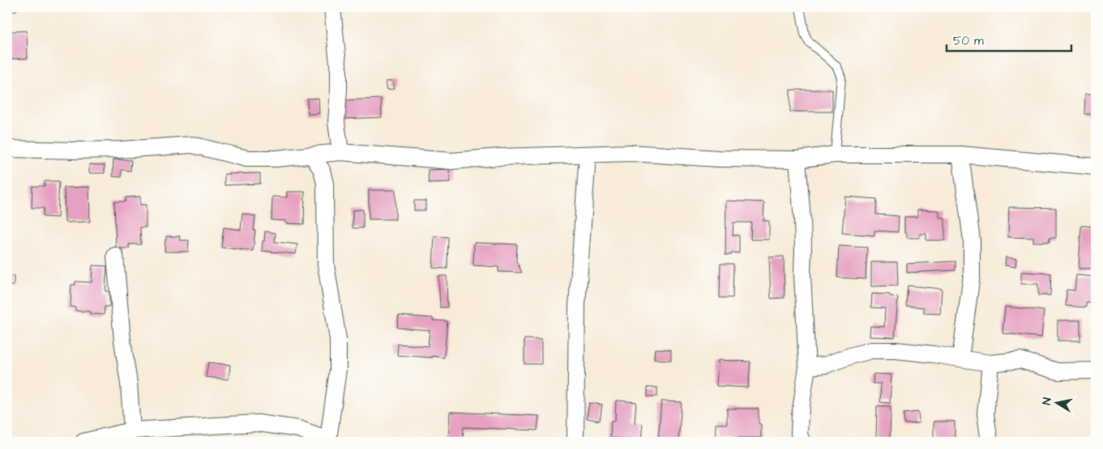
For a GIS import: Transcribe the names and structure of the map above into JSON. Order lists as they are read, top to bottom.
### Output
{
  "scale_bar": "50 m",
  "north": "left"
}
